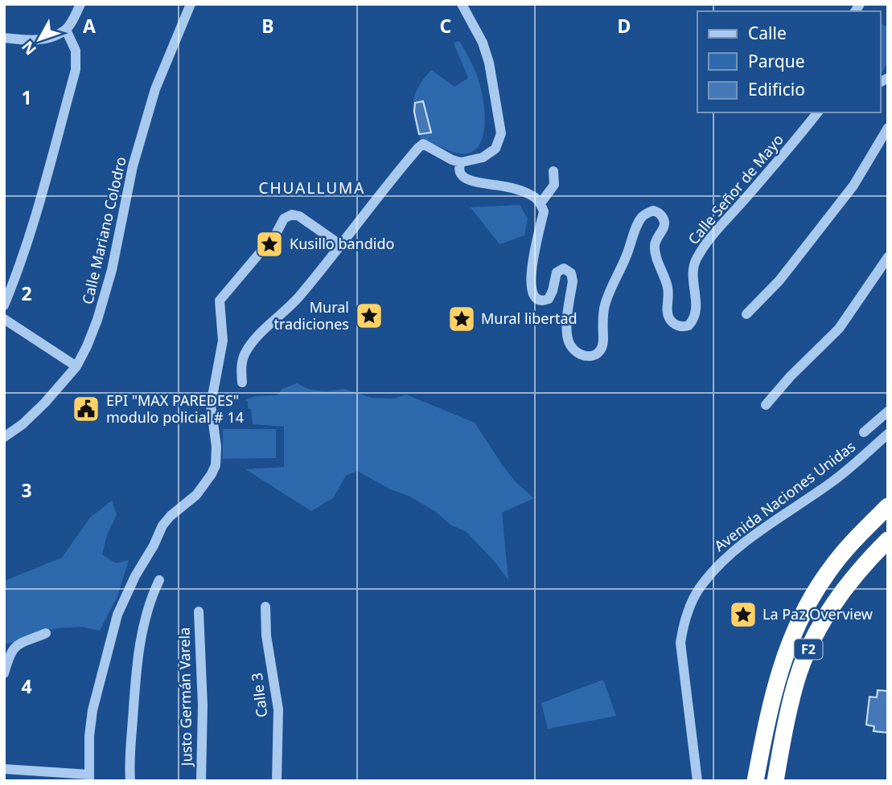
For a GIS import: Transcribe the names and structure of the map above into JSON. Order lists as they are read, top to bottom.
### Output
{
  "streets": {
    "highway": ["F2"],
    "street": [
      "Calle Señor de Mayo",
      "Calle Mariano Colodro",
      "Avenida Naciones Unidas",
      "Calle 3",
      "Justo Germán Varela"
    ]
  },
  "districts": ["CHUALLUMA"],
  "places": {
    "place": [
      "Kusillo bandido",
      "Mural tradiciones",
      "Mural libertad",
      "La Paz Overview"
    ],
    "public building": ["EPI \"MAX PAREDES\" modulo policial # 14"]
  },
  "legend": ["Calle", "Parque", "Edificio"],
  "north": "bottom left",
  "grid": {
    "columns": [
      "A",
      "B",
      "C",
      "D"
    ],
    "rows": [
      "1",
      "2",
      "3",
      "4"
    ]
  }
}
